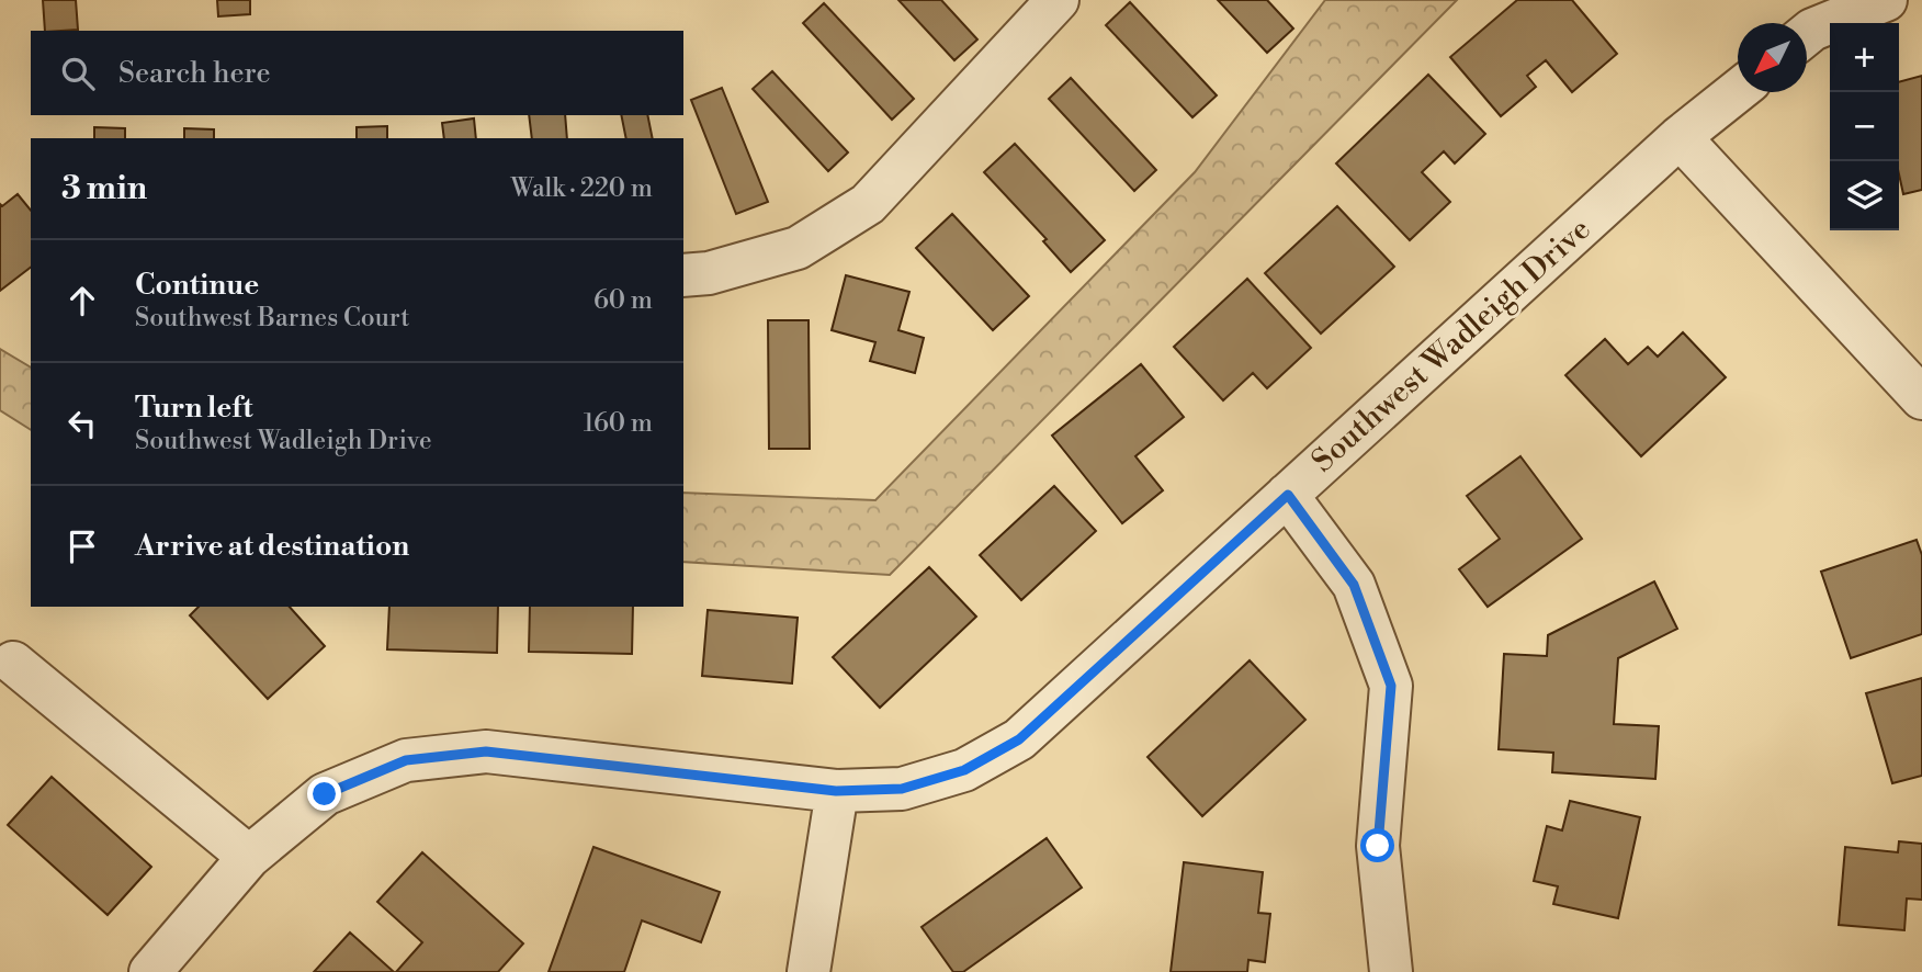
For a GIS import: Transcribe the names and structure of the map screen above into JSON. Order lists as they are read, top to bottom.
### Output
{
  "streets": {
    "street": ["Southwest Wadleigh Drive"]
  },
  "north": "bottom left",
  "page": {
    "map_buttons": ["+", "−"],
    "search": "Search here",
    "heading": ["3 min", "Walk · 220 m"],
    "list": [
      ["Continue", "Southwest Barnes Court", "60 m"],
      ["Turn left", "Southwest Wadleigh Drive", "160 m"],
      "Arrive at destination"
    ]
  }
}
